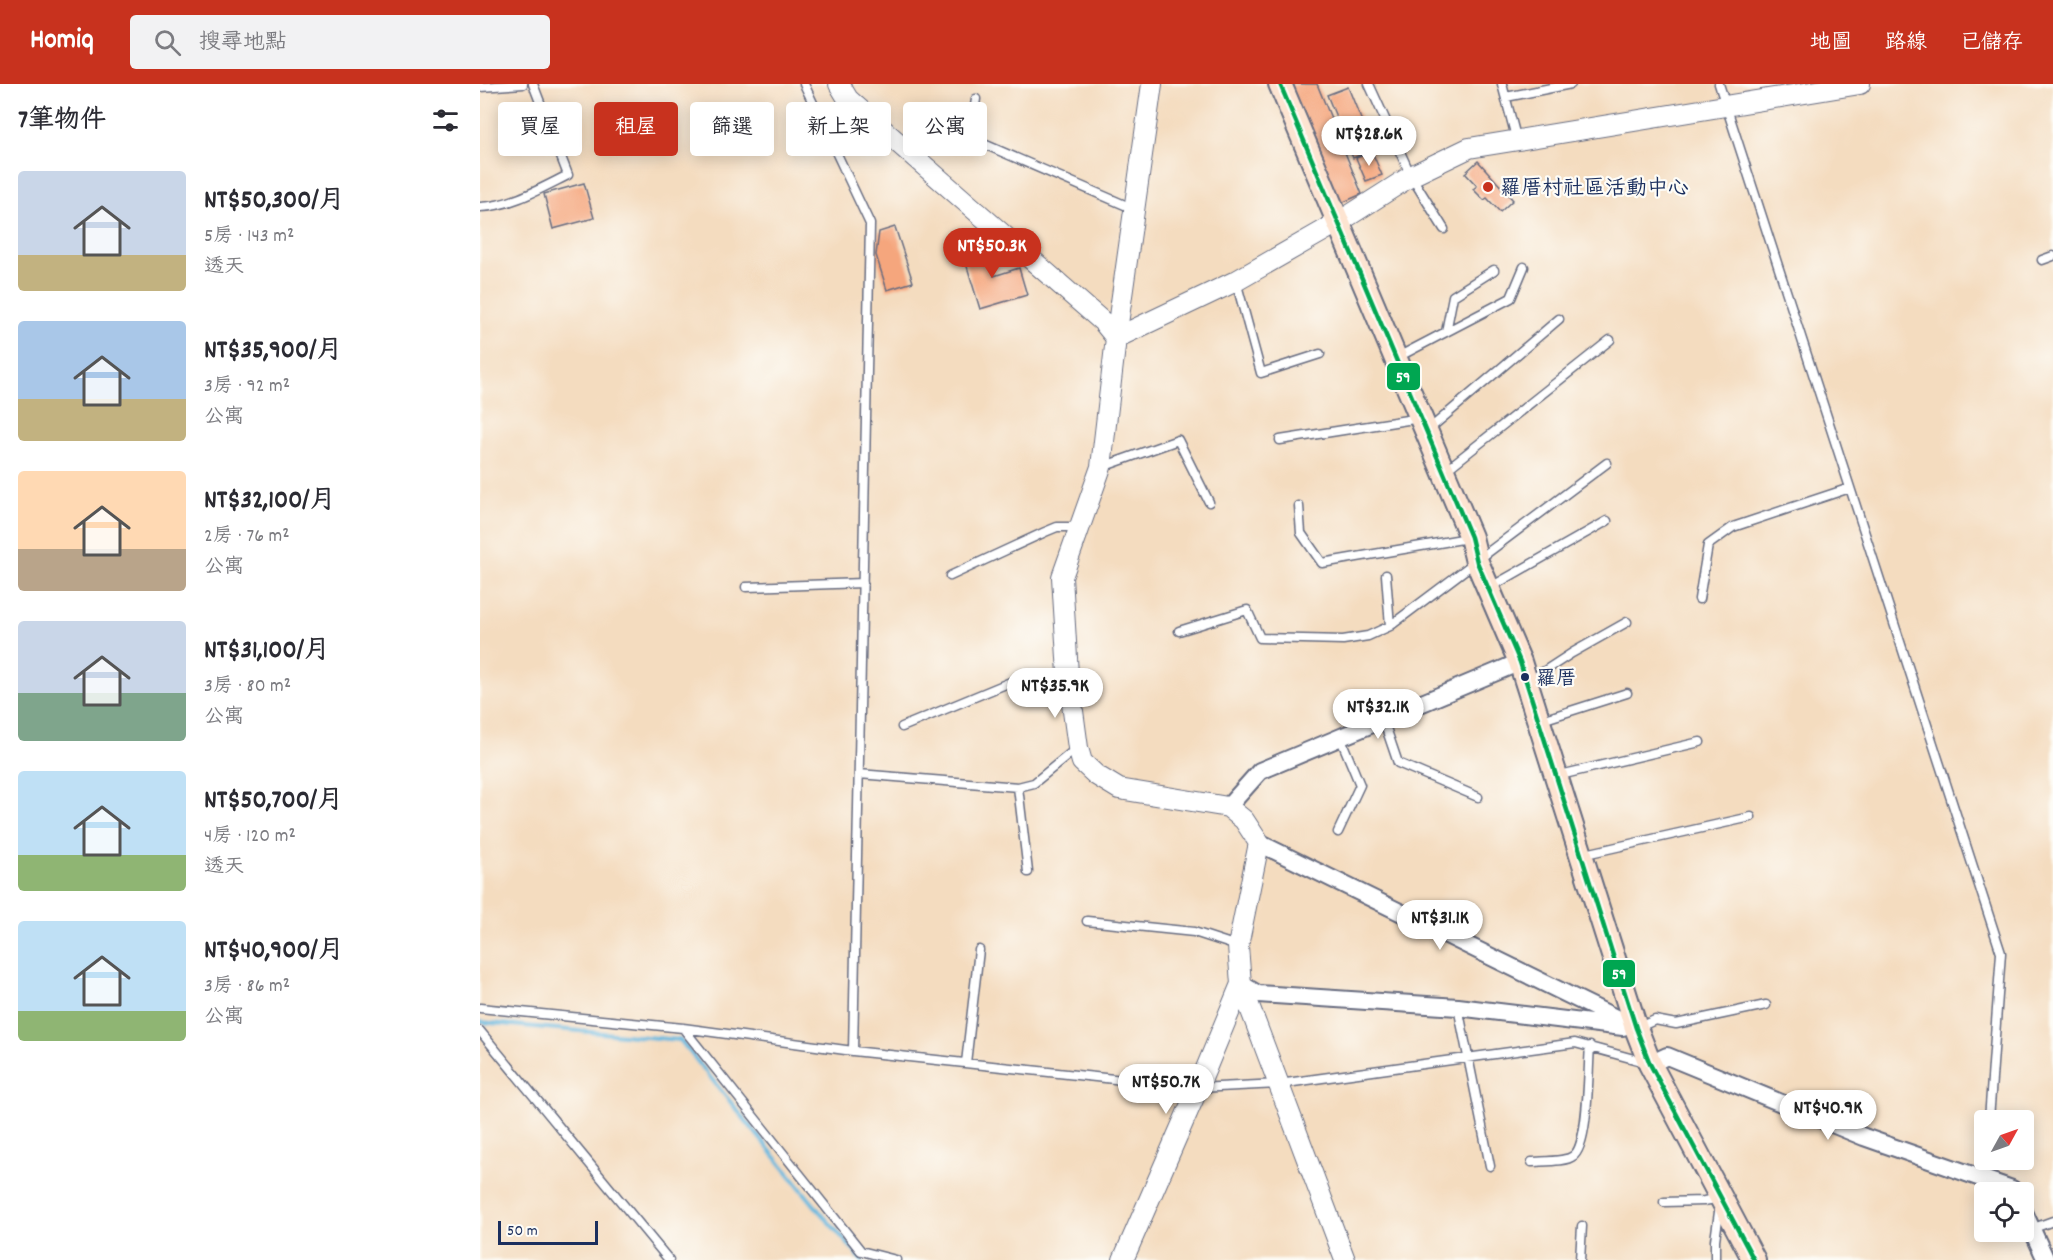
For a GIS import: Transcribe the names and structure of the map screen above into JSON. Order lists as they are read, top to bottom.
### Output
{
  "places": ["羅厝村社區活動中心", "羅厝"],
  "lines": ["transit line 59"],
  "scale_bar": "50 m",
  "north": "top right",
  "page": {
    "header": "Homiq",
    "search": "搜尋地點",
    "nav": ["地圖", "路線", "已儲存"],
    "heading": "7筆物件",
    "chip": [
      "買屋",
      "租屋",
      "篩選",
      "新上架",
      "公寓"
    ],
    "price": [
      "NT$28.6K",
      "NT$50.3K",
      "NT$35.9K",
      "NT$32.1K",
      "NT$31.1K",
      "NT$50.7K",
      "NT$40.9K"
    ],
    "list": [
      {
        "name": "NT$50,300/月",
        "note": "5房 · 143 m² · 透天"
      },
      {
        "name": "NT$35,900/月",
        "note": "3房 · 92 m² · 公寓"
      },
      {
        "name": "NT$32,100/月",
        "note": "2房 · 76 m² · 公寓"
      },
      {
        "name": "NT$31,100/月",
        "note": "3房 · 80 m² · 公寓"
      },
      {
        "name": "NT$50,700/月",
        "note": "4房 · 120 m² · 透天"
      },
      {
        "name": "NT$40,900/月",
        "note": "3房 · 86 m² · 公寓"
      }
    ],
    "scale": "50 m"
  }
}
